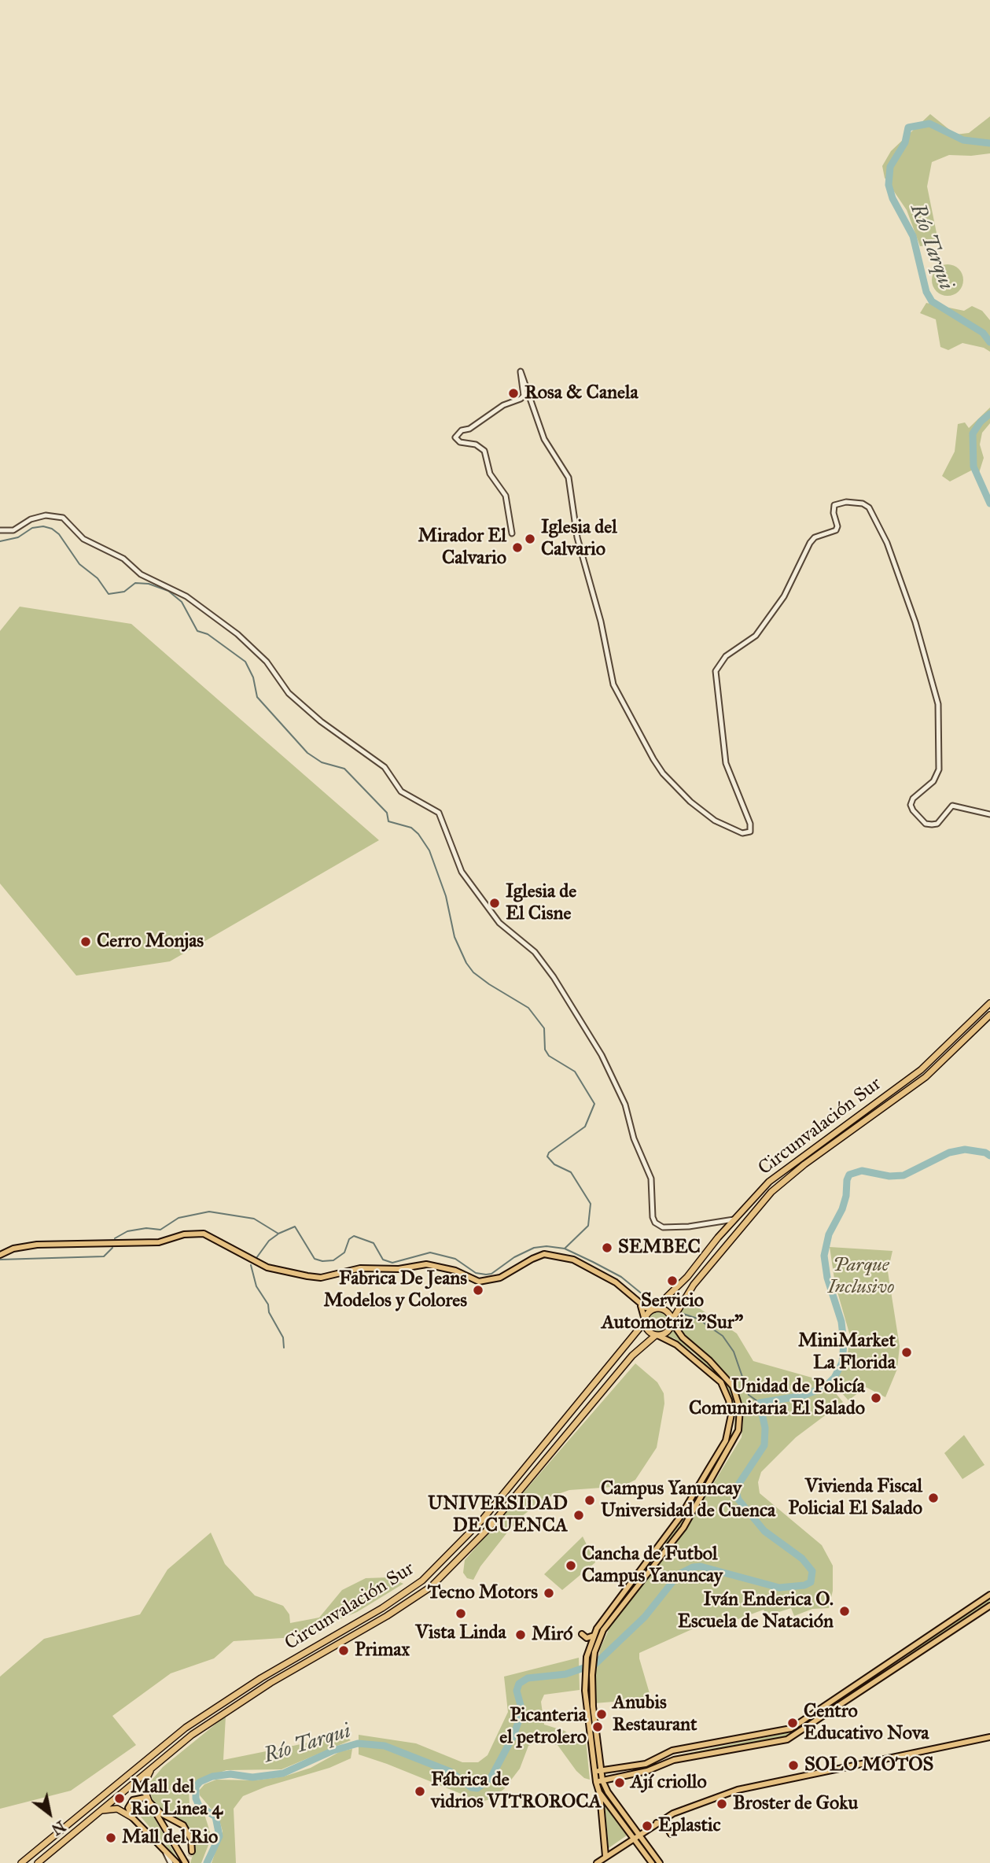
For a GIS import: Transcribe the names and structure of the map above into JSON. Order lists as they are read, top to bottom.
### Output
{
  "streets": {
    "highway": ["Circunvalación Sur"]
  },
  "water": ["Río Tarqui"],
  "parks": ["Parque Inclusivo"],
  "places": [
    "Rosa & Canela",
    "Iglesia del Calvario",
    "Mirador El Calvario",
    "Iglesia de El Cisne",
    "Cerro Monjas",
    "SEMBEC",
    "Servicio Automotriz \"Sur\"",
    "Fabrica De Jeans Modelos y Colores",
    "MiniMarket La Florida",
    "Unidad de Policía Comunitaria El Salado",
    "Vivienda Fiscal Policial El Salado",
    "Campus Yanuncay Universidad de Cuenca",
    "UNIVERSIDAD DE CUENCA",
    "Cancha de Futbol Campus Yanuncay",
    "Tecno Motors",
    "Iván Enderica O. Escuela de Natación",
    "Vista Linda",
    "Miró",
    "Primax",
    "Anubis Restaurant",
    "Centro Educativo Nova",
    "Picanteria el petrolero",
    "SOLO MOTOS",
    "Ají criollo",
    "Fábrica de vidrios VITROROCA",
    "Mall del Rio Linea 4",
    "Broster de Goku",
    "Eplastic",
    "Mall del Rio"
  ],
  "north": "bottom right"
}
